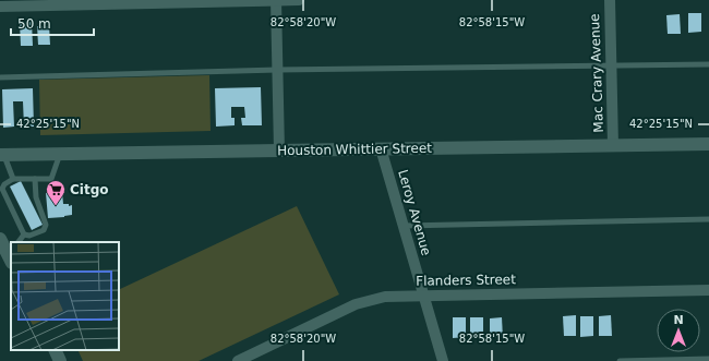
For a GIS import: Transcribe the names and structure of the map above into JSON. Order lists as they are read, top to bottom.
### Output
{
  "streets": {
    "street": [
      "Mac Crary Avenue",
      "Houston Whittier Street",
      "Leroy Avenue",
      "Flanders Street"
    ]
  },
  "crossings": [
    ["Mac Crary Avenue", "Houston Whittier Street"],
    ["Houston Whittier Street", "Leroy Avenue"],
    ["Leroy Avenue", "Flanders Street"]
  ],
  "places": {
    "supermarket": ["Citgo"]
  },
  "scale_bar": "50 m",
  "north": "top",
  "coordinates": ["82°58'20\"W", "82°58'15\"W", "42°25'15\"N"]
}
